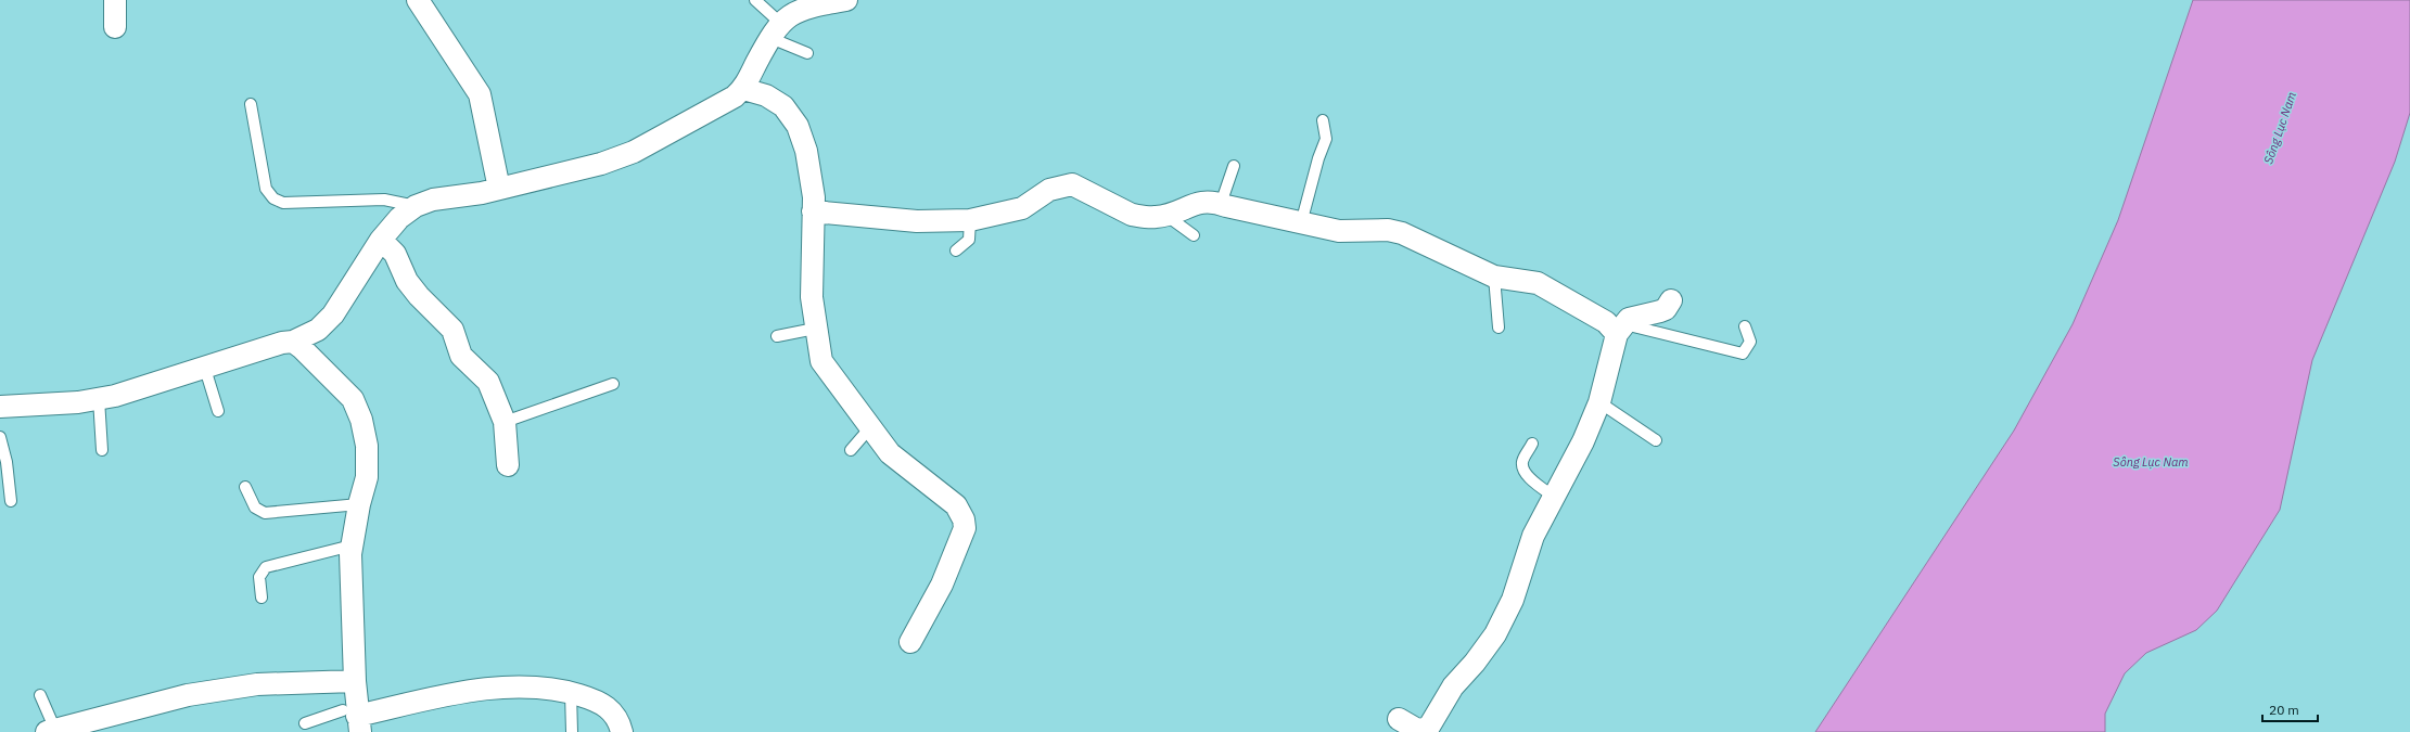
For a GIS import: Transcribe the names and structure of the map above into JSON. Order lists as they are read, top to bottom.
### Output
{
  "water": ["Sông Lục Nam"],
  "scale_bar": "20 m"
}
